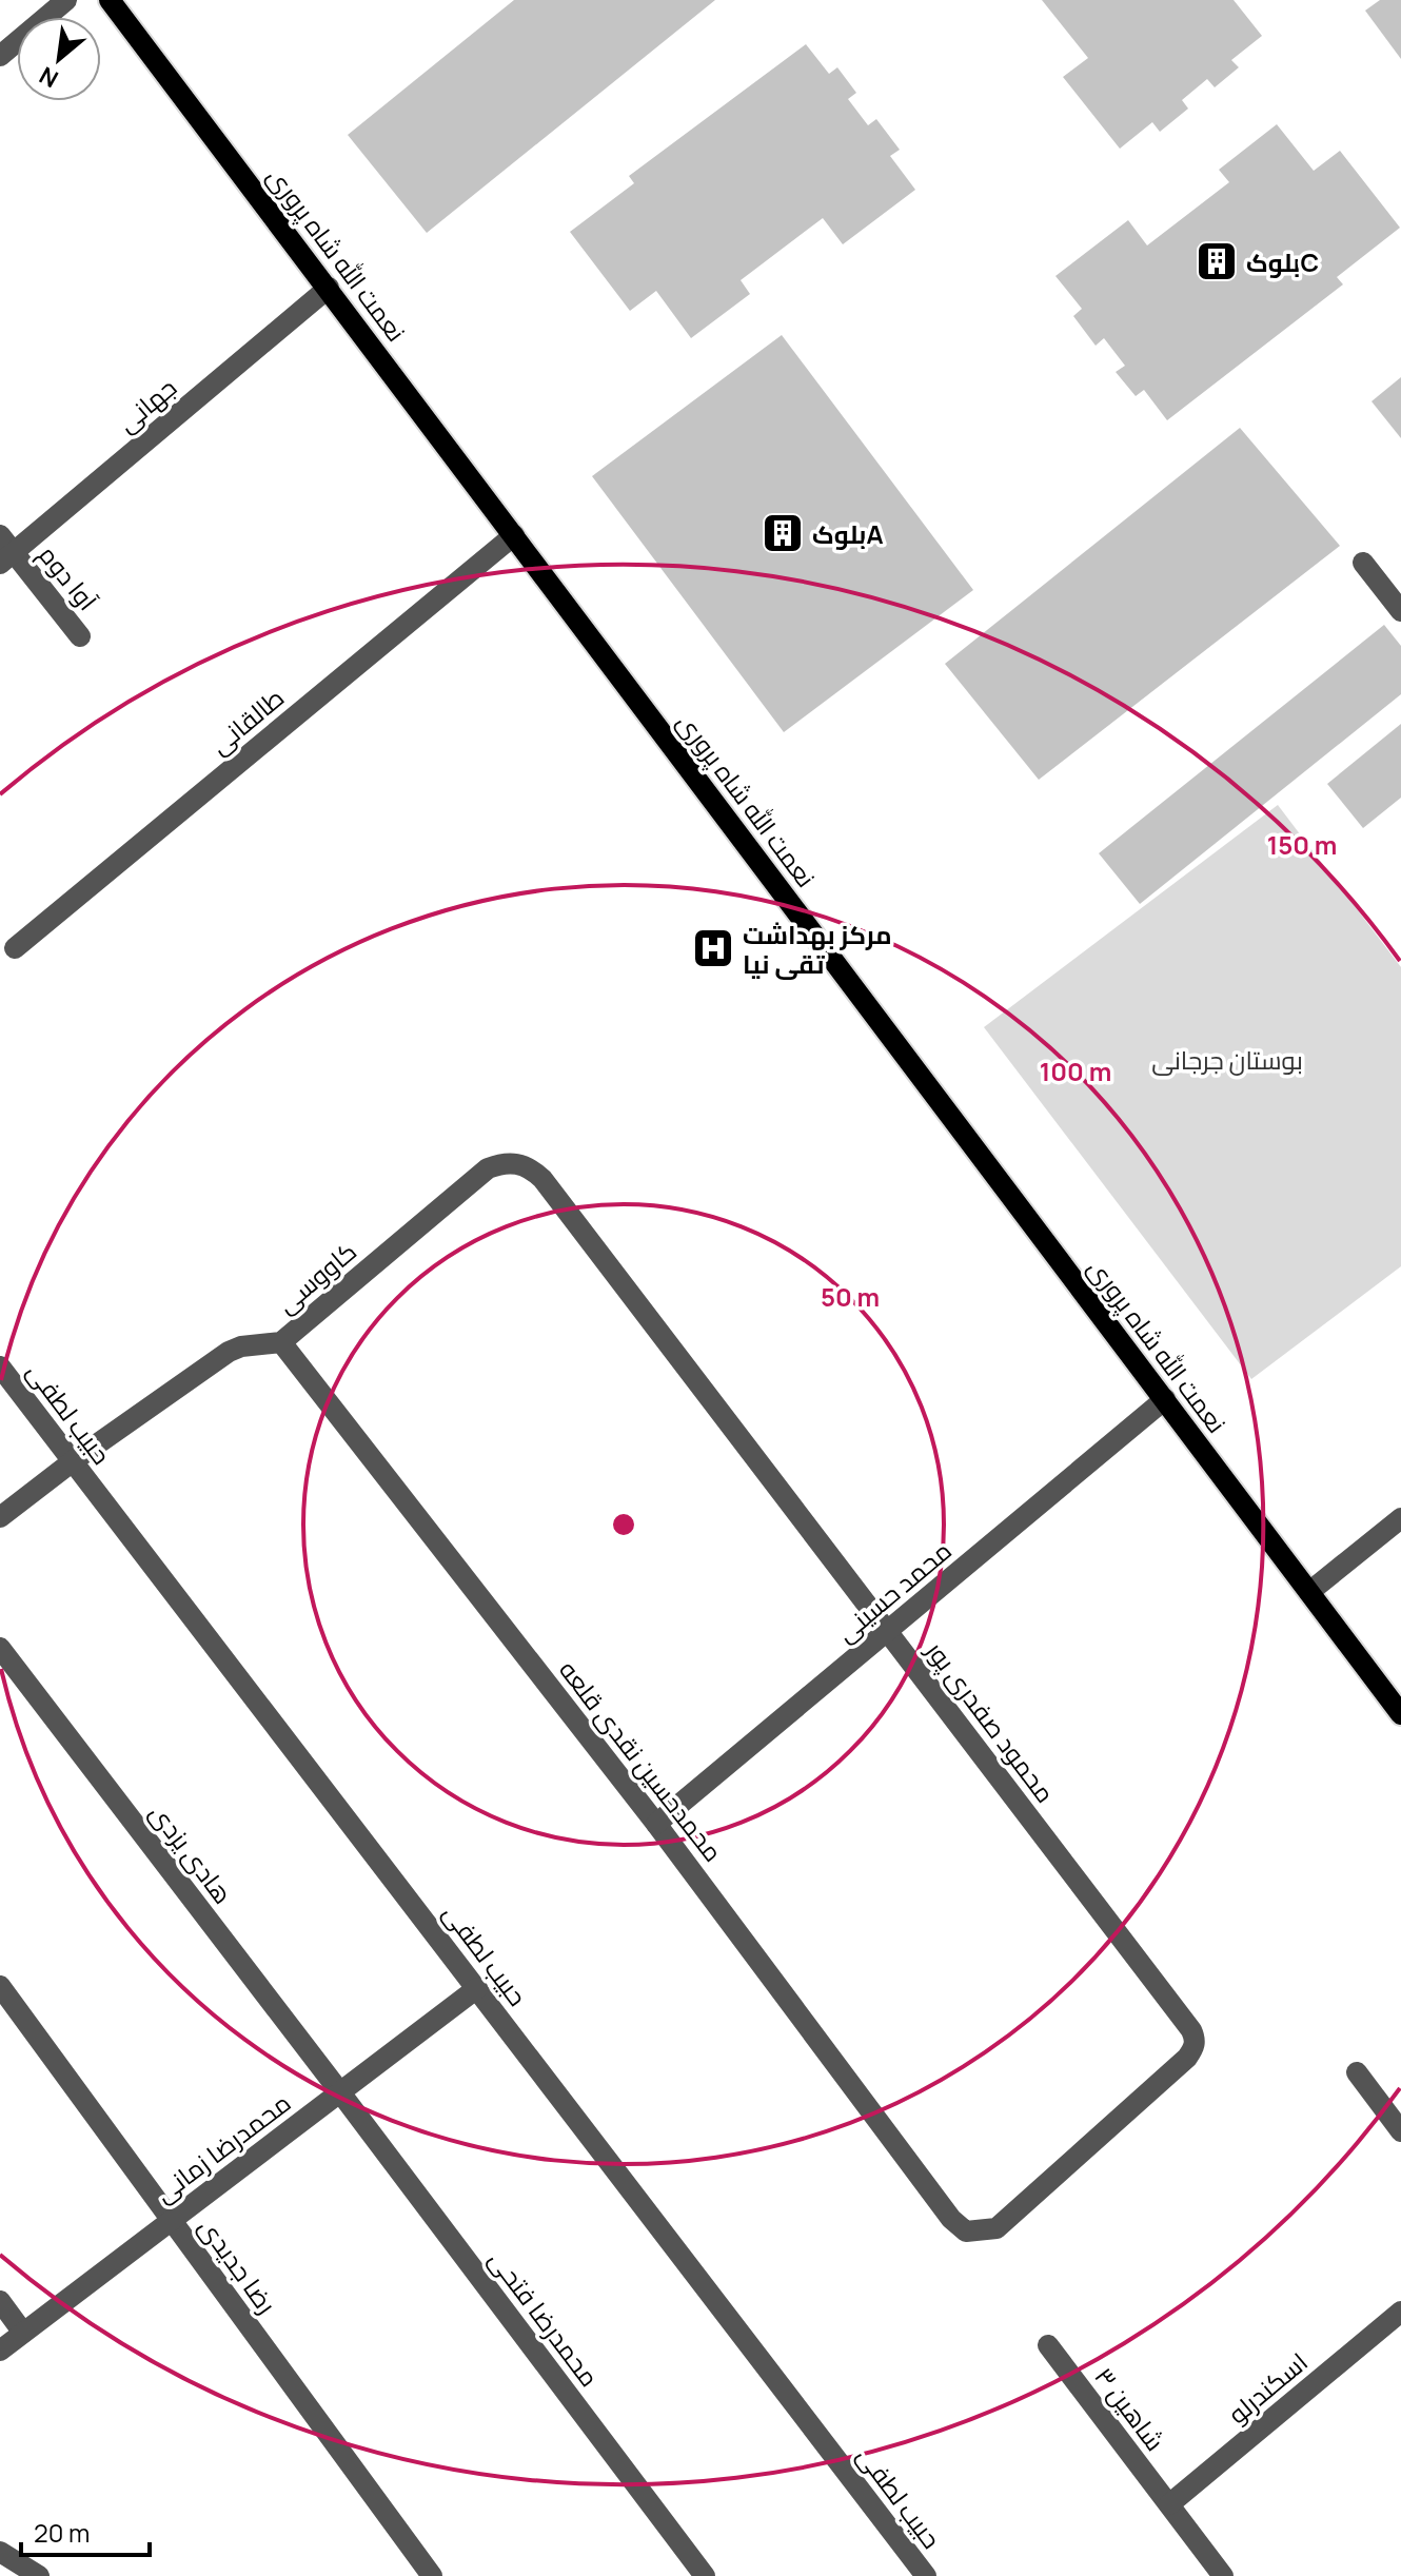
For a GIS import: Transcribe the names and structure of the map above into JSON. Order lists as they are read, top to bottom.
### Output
{
  "streets": {
    "main road": ["نعمت الله شاه پروری"],
    "street": [
      "جهانی",
      "آوا دوم",
      "طالقانی",
      "کاووسی",
      "حبیب لطفی",
      "محمد حسینی",
      "محمود صفدری پور",
      "محمدحسین نقدی قلعه",
      "هادی یزدی",
      "محمدرضا زمانی",
      "رضا جدیدی",
      "محمدرضا فتحی",
      "اسکندرلو",
      "شاهین ۳"
    ]
  },
  "crossings": [
    ["نعمت الله شاه پروری", "جهانی"],
    ["نعمت الله شاه پروری", "طالقانی"],
    ["نعمت الله شاه پروری", "محمد حسینی"],
    ["جهانی", "آوا دوم"],
    ["کاووسی", "حبیب لطفی"],
    ["کاووسی", "محمود صفدری پور"],
    ["کاووسی", "محمدحسین نقدی قلعه"],
    ["حبیب لطفی", "محمدرضا زمانی"],
    ["محمد حسینی", "محمود صفدری پور"],
    ["محمد حسینی", "محمدحسین نقدی قلعه"],
    ["محمود صفدری پور", "محمدحسین نقدی قلعه"],
    ["هادی یزدی", "محمدرضا زمانی"],
    ["هادی یزدی", "محمدرضا فتحی"],
    ["محمدرضا زمانی", "رضا جدیدی"],
    ["محمدرضا زمانی", "محمدرضا فتحی"],
    ["اسکندرلو", "شاهین ۳"]
  ],
  "parks": ["بوستان جرجانی"],
  "places": {
    "building": ["بلوکC", "بلوکA"],
    "hospital": ["مرکز بهداشت تقی نیا"]
  },
  "scale_bar": "20 m",
  "north": "bottom left",
  "rings": ["150 m", "100 m", "50 m"]
}
